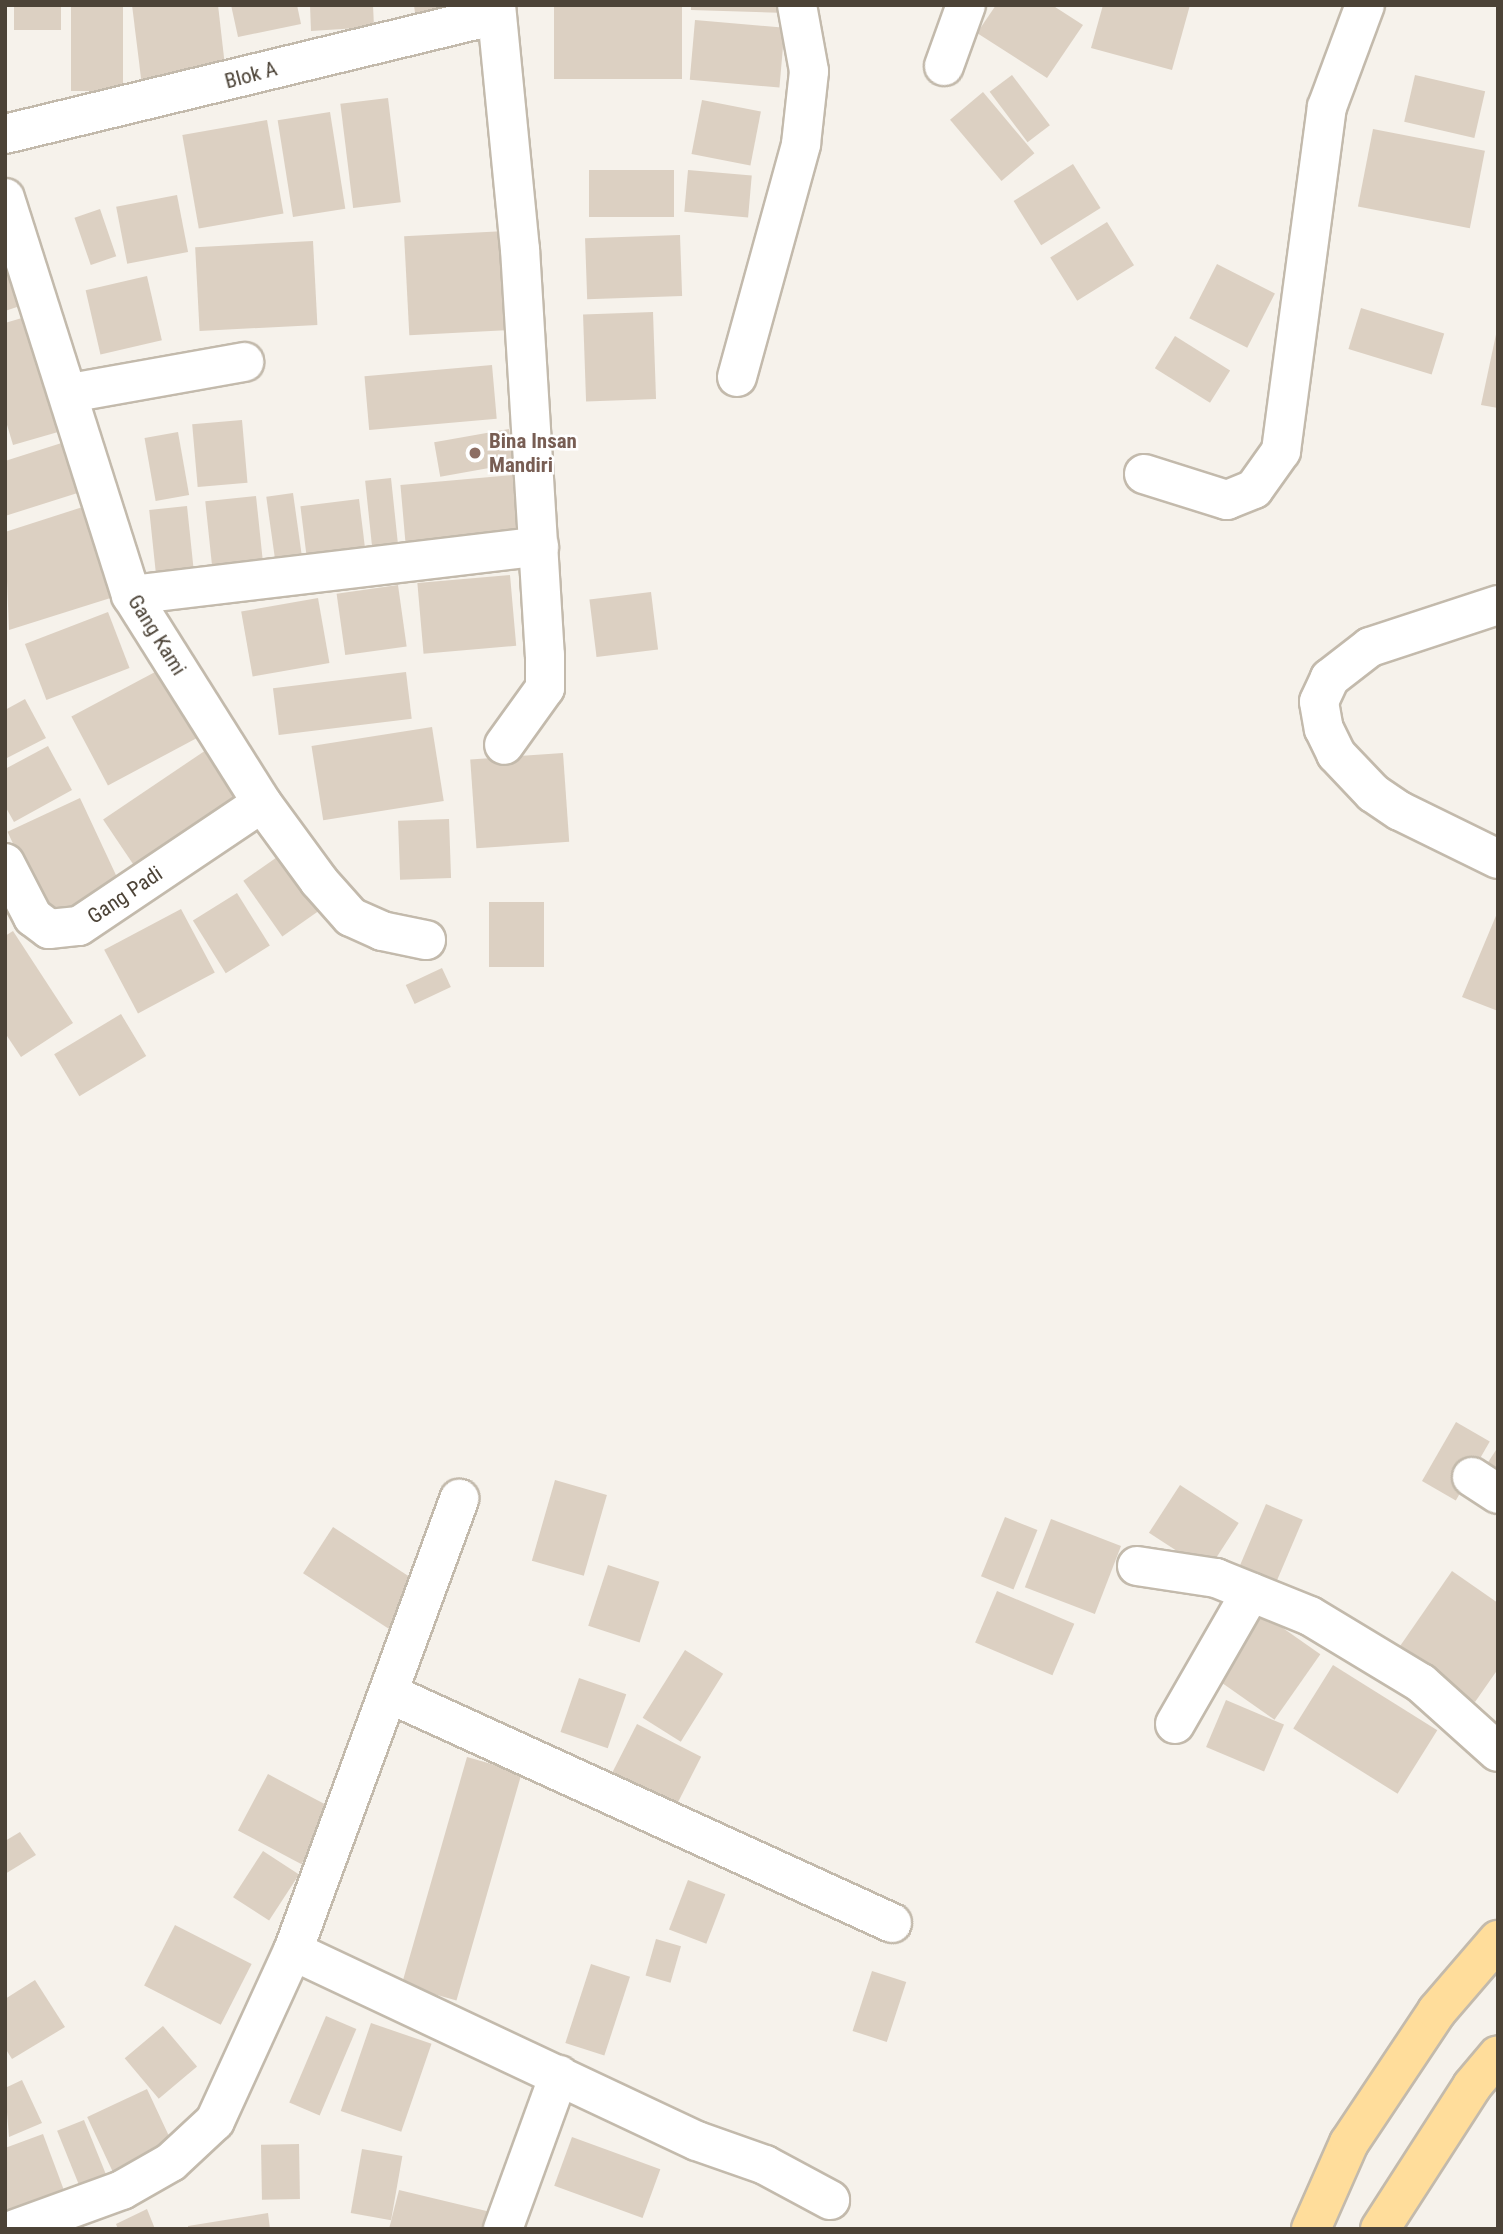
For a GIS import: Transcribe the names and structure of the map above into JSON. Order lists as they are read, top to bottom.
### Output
{
  "streets": {
    "street": ["Blok A", "Gang Kami", "Gang Padi"]
  },
  "crossings": [
    ["Gang Kami", "Gang Padi"]
  ],
  "places": ["Bina Insan Mandiri"]
}
